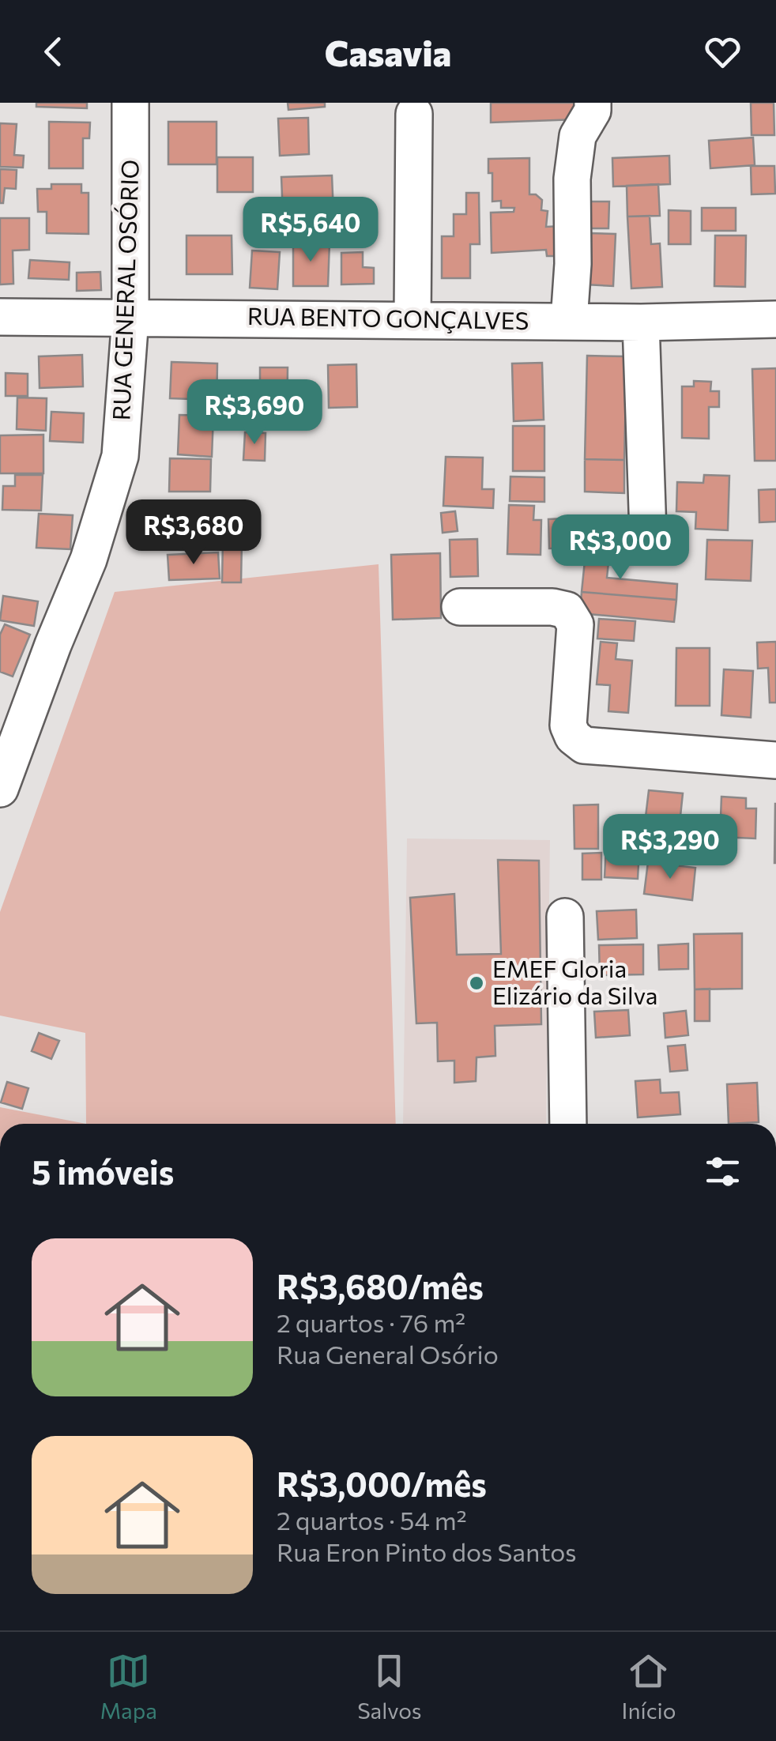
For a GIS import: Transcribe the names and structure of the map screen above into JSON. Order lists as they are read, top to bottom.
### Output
{
  "streets": {
    "street": ["RUA GENERAL OSÓRIO", "RUA BENTO GONÇALVES"]
  },
  "crossings": [
    ["RUA GENERAL OSÓRIO", "RUA BENTO GONÇALVES"]
  ],
  "places": ["EMEF Gloria Elizário da Silva"],
  "page": {
    "header": "Casavia",
    "price": [
      "R$5,640",
      "R$3,690",
      "R$3,680",
      "R$3,000",
      "R$3,290"
    ],
    "heading": "5 imóveis",
    "list": [
      {
        "name": "R$3,680/mês",
        "note": "2 quartos · 76 m² · Rua General Osório"
      },
      {
        "name": "R$3,000/mês",
        "note": "2 quartos · 54 m² · Rua Eron Pinto dos Santos"
      }
    ],
    "tabs": ["Mapa", "Salvos", "Início"]
  }
}
